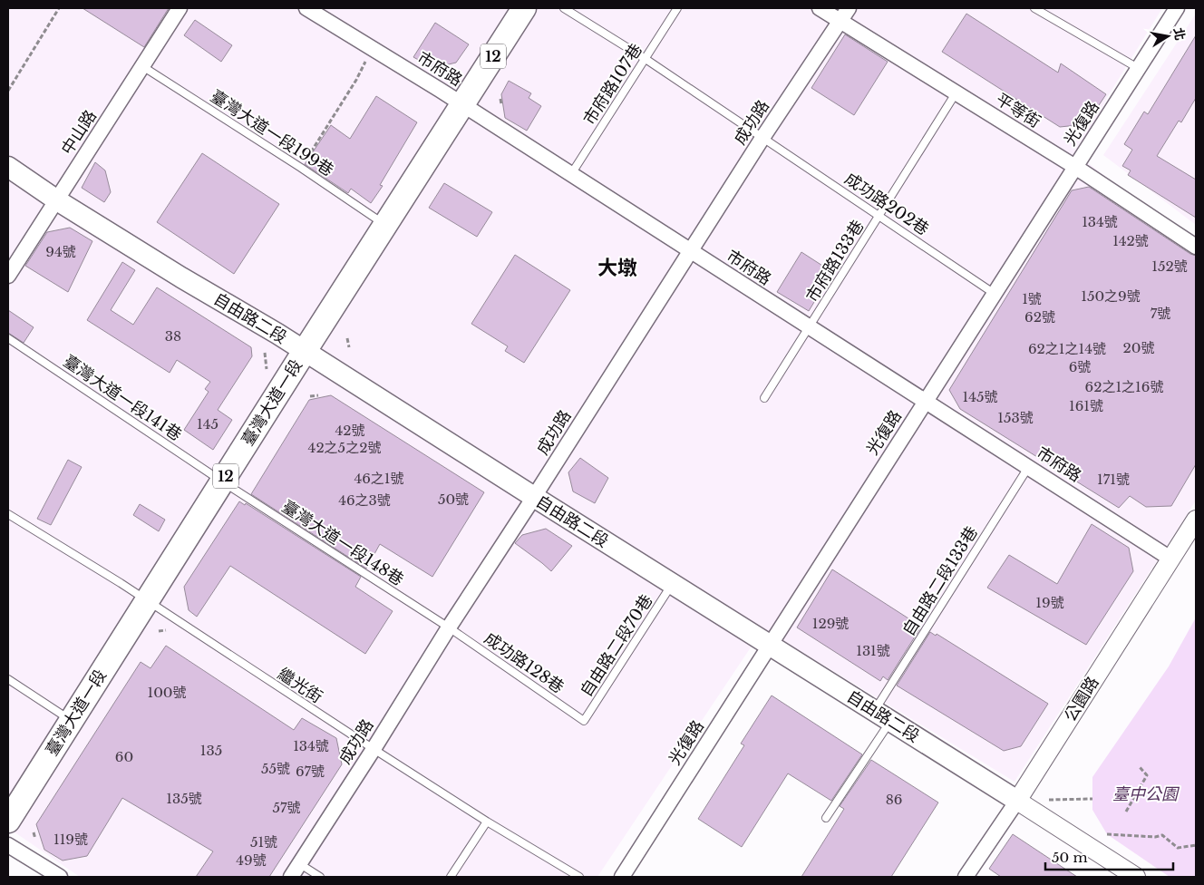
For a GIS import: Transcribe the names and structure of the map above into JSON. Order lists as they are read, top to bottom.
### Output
{
  "streets": {
    "main road": ["12", "自由路二段", "臺灣大道一段"],
    "street": [
      "市府路",
      "平等街",
      "成功路",
      "光復路",
      "中山路",
      "公園路"
    ],
    "lane": [
      "市府路107巷",
      "臺灣大道一段199巷",
      "成功路202巷",
      "市府路133巷",
      "臺灣大道一段141巷",
      "臺灣大道一段148巷",
      "自由路二段133巷",
      "自由路二段70巷",
      "成功路128巷",
      "繼光街"
    ]
  },
  "crossings": [
    ["市府路", "市府路107巷"],
    ["市府路", "成功路"],
    ["市府路", "光復路"],
    ["市府路", "市府路133巷"],
    ["市府路", "臺灣大道一段"],
    ["市府路", "自由路二段133巷"],
    ["市府路", "公園路"],
    ["市府路107巷", "成功路202巷"],
    ["平等街", "成功路"],
    ["平等街", "光復路"],
    ["平等街", "市府路133巷"],
    ["成功路", "成功路202巷"],
    ["成功路", "自由路二段"],
    ["成功路", "臺灣大道一段148巷"],
    ["成功路", "成功路128巷"],
    ["成功路", "繼光街"],
    ["光復路", "成功路202巷"],
    ["光復路", "自由路二段"],
    ["中山路", "臺灣大道一段199巷"],
    ["中山路", "自由路二段"],
    ["臺灣大道一段199巷", "臺灣大道一段"],
    ["成功路202巷", "市府路133巷"],
    ["自由路二段", "臺灣大道一段"],
    ["自由路二段", "自由路二段133巷"],
    ["自由路二段", "自由路二段70巷"],
    ["自由路二段", "公園路"],
    ["臺灣大道一段141巷", "臺灣大道一段"],
    ["臺灣大道一段141巷", "臺灣大道一段148巷"],
    ["臺灣大道一段", "臺灣大道一段148巷"],
    ["臺灣大道一段", "繼光街"],
    ["臺灣大道一段148巷", "成功路128巷"],
    ["自由路二段70巷", "成功路128巷"]
  ],
  "districts": ["大墩"],
  "parks": ["臺中公園"],
  "house_numbers": [
    "134號",
    "142號",
    "94號",
    "152號",
    "150之9號",
    "1號",
    "7號",
    "62號",
    "38",
    "20號",
    "62之1之14號",
    "6號",
    "62之1之16號",
    "145號",
    "161號",
    "153號",
    "145",
    "42號",
    "42之5之2號",
    "46之1號",
    "171號",
    "50號",
    "46之3號",
    "19號",
    "129號",
    "131號",
    "100號",
    "134號",
    "135",
    "60",
    "55號",
    "67號",
    "135號",
    "86",
    "57號",
    "119號",
    "51號",
    "49號"
  ],
  "scale_bar": "50 m",
  "north": "right"
}
